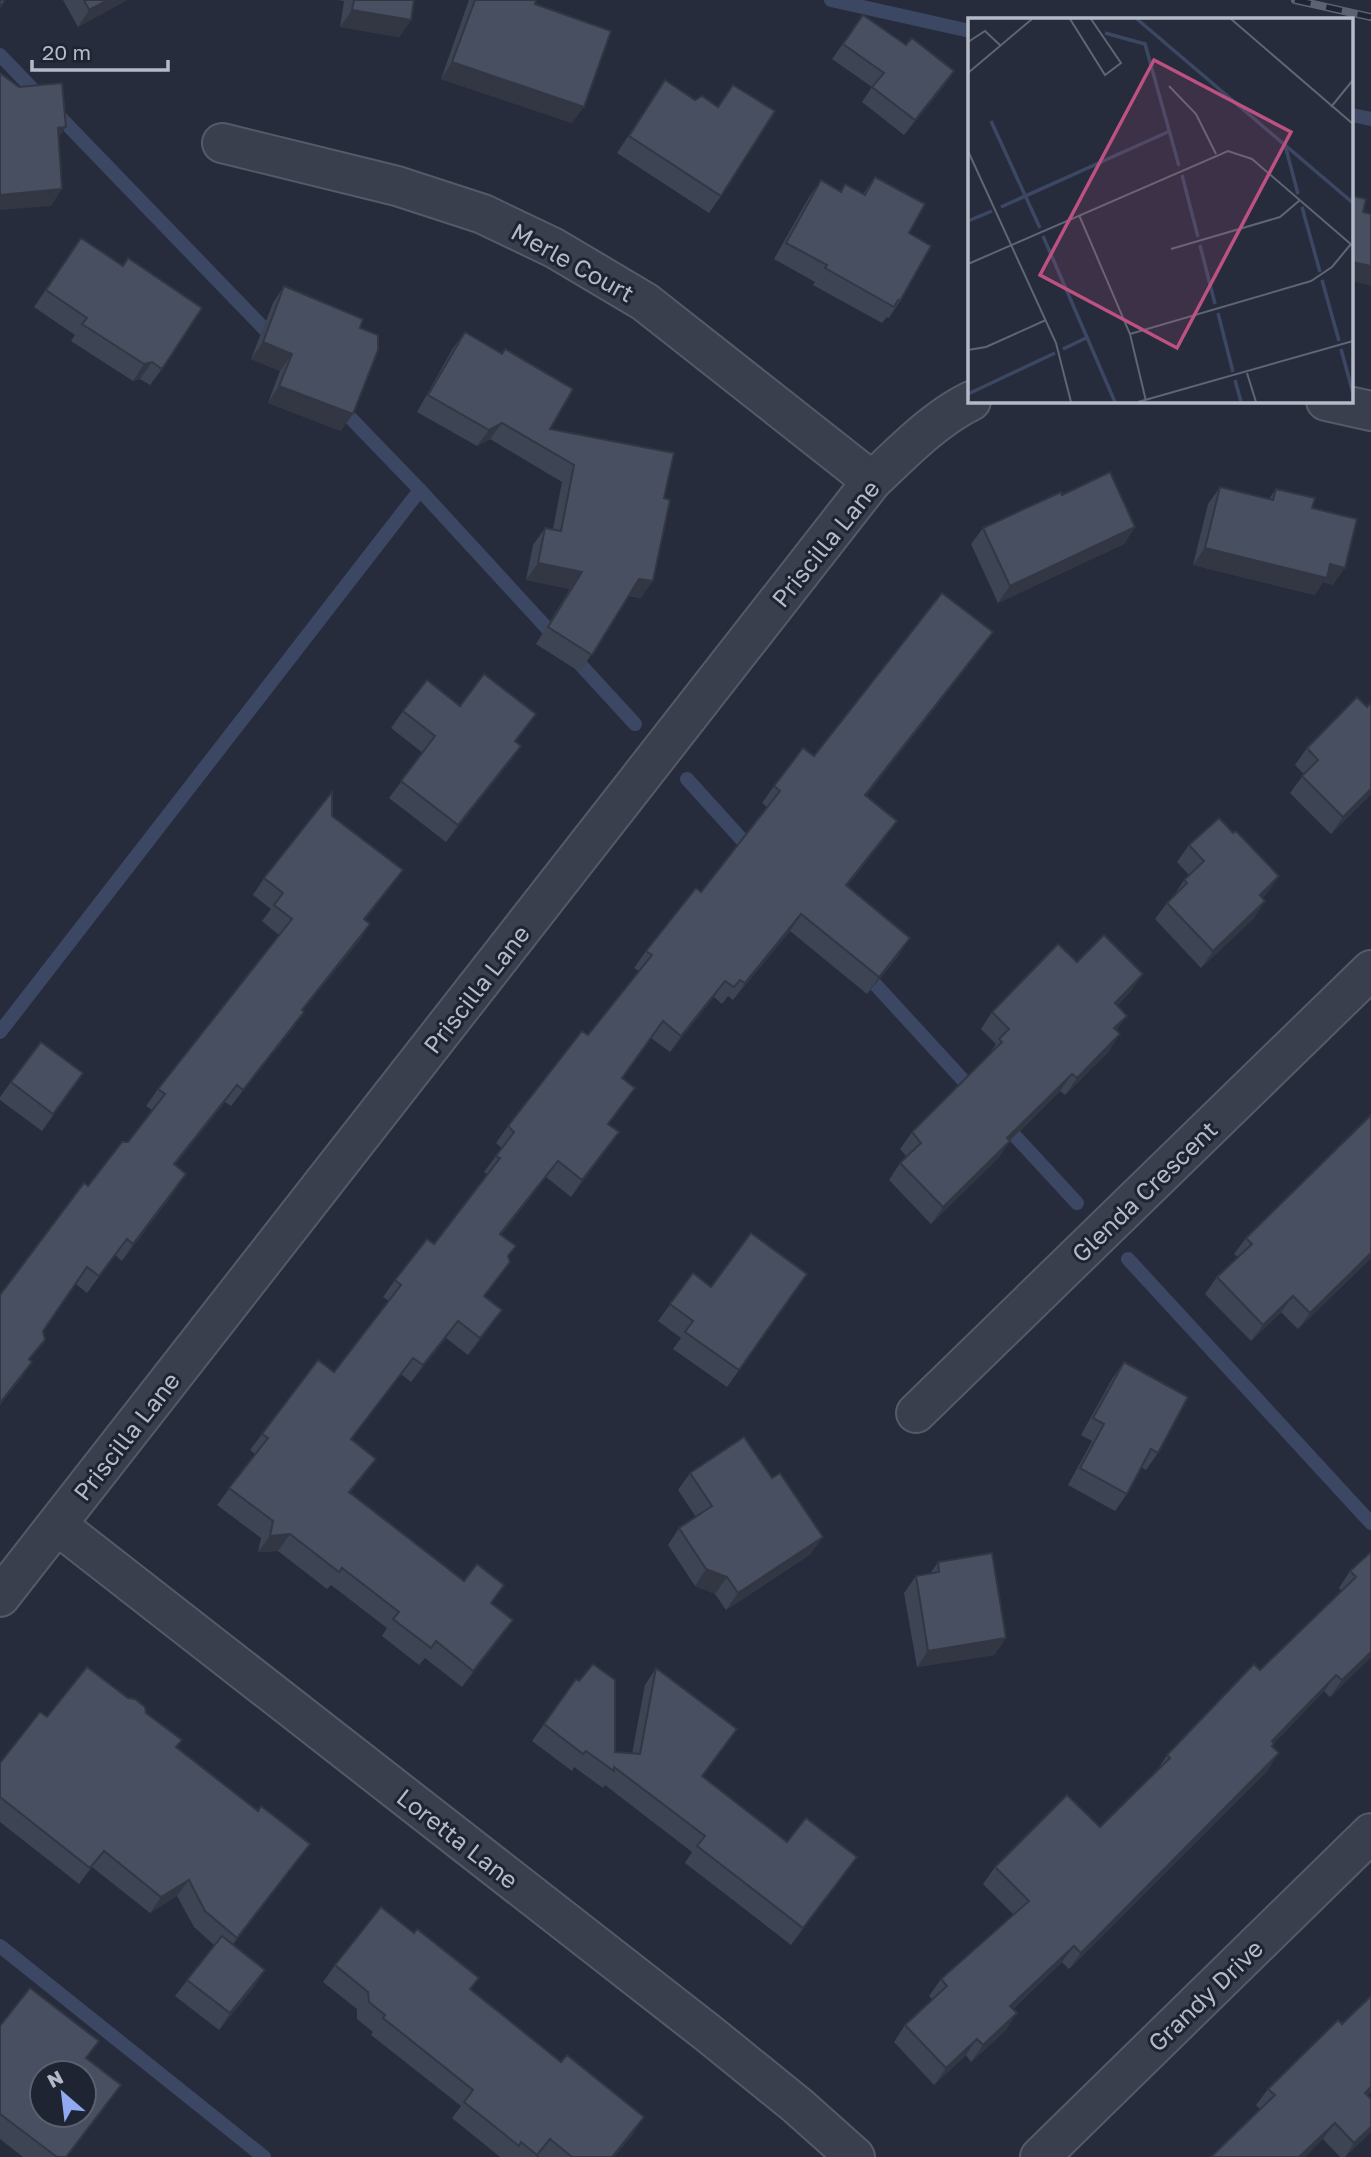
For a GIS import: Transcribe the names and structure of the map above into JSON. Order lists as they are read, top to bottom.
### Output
{
  "streets": {
    "street": [
      "Merle Court",
      "Priscilla Lane",
      "Glenda Crescent",
      "Loretta Lane",
      "Grandy Drive"
    ]
  },
  "crossings": [
    ["Merle Court", "Priscilla Lane"],
    ["Priscilla Lane", "Loretta Lane"]
  ],
  "scale_bar": "20 m",
  "north": "top left"
}
